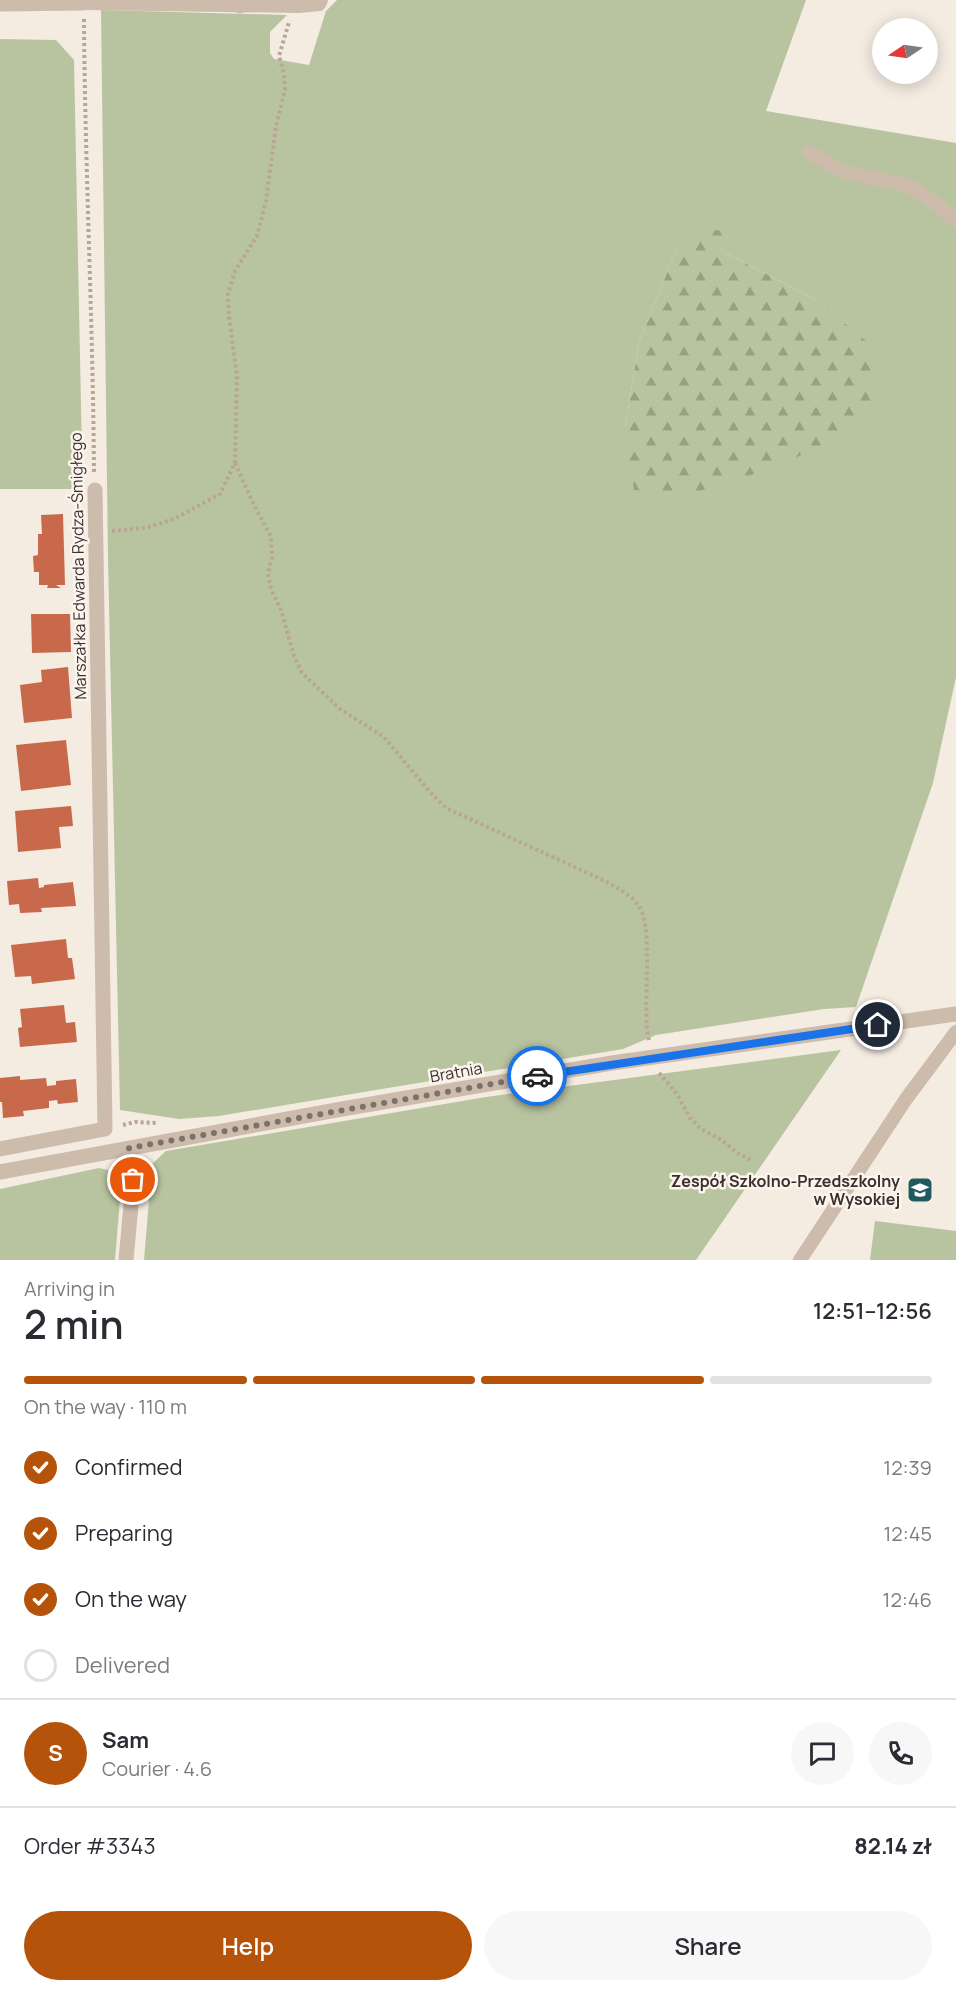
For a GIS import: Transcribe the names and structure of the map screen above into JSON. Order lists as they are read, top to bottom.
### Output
{
  "streets": {
    "street": ["Marszałka Edwarda Rydza-Śmigłego", "Bratnia"]
  },
  "places": {
    "school or university": ["Zespół Szkolno-Przedszkolny w Wysokiej"]
  },
  "north": "left",
  "page": {
    "heading": ["2 min", "Arriving in", "12:51–12:56"],
    "panel": [
      "Sam",
      "Courier · 4.6",
      "Order #3343",
      "82.14 zł"
    ],
    "bar": "On the way · 110 m",
    "list": [
      ["Confirmed", "12:39"],
      ["Preparing", "12:45"],
      ["On the way", "12:46"],
      "Delivered"
    ],
    "round": "S",
    "buttons": ["Help", "Share"]
  }
}
